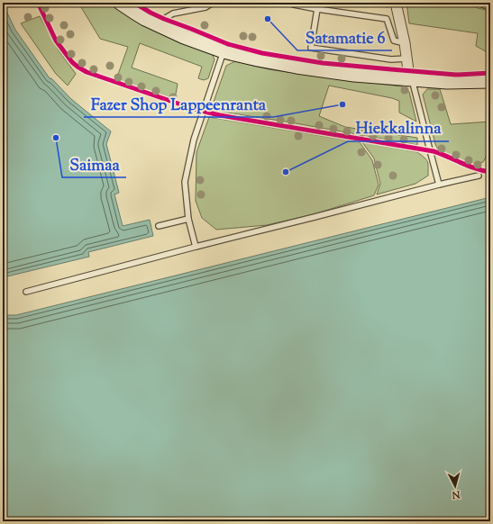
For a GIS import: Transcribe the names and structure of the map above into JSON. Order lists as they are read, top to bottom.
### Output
{
  "places": [
    "Satamatie 6",
    "Fazer Shop Lappeenranta",
    "Saimaa",
    "Hiekkalinna"
  ],
  "north": "bottom"
}
